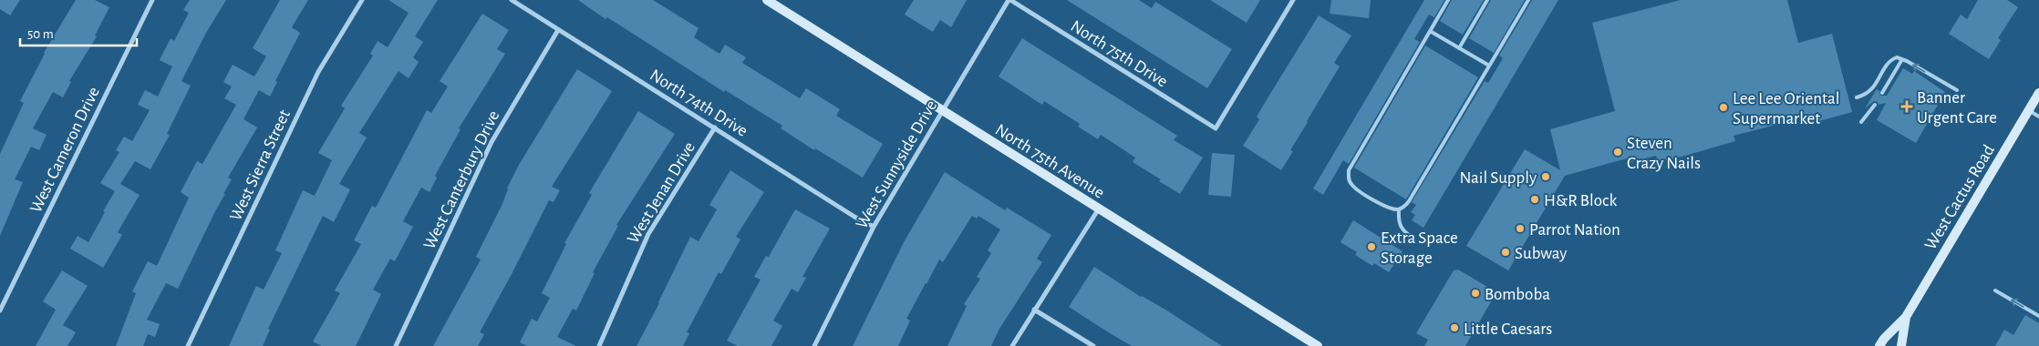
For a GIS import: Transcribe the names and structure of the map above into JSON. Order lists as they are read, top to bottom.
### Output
{
  "streets": {
    "main road": ["North 75th Avenue", "West Cactus Road"],
    "street": [
      "North 75th Drive",
      "North 74th Drive",
      "West Cameron Drive",
      "West Sunnyside Drive",
      "West Sierra Street",
      "West Canterbury Drive",
      "West Jenan Drive"
    ]
  },
  "crossings": [
    ["North 75th Drive", "West Sunnyside Drive"],
    ["North 74th Drive", "West Sunnyside Drive"],
    ["North 74th Drive", "West Canterbury Drive"],
    ["North 74th Drive", "West Jenan Drive"],
    ["North 75th Avenue", "West Sunnyside Drive"]
  ],
  "places": {
    "health": ["Banner Urgent Care"],
    "other": [
      "Lee Lee Oriental Supermarket",
      "Steven Crazy Nails",
      "Nail Supply",
      "H&R Block",
      "Parrot Nation",
      "Extra Space Storage",
      "Subway",
      "Bomboba",
      "Little Caesars"
    ]
  },
  "scale_bar": "50 m"
}
